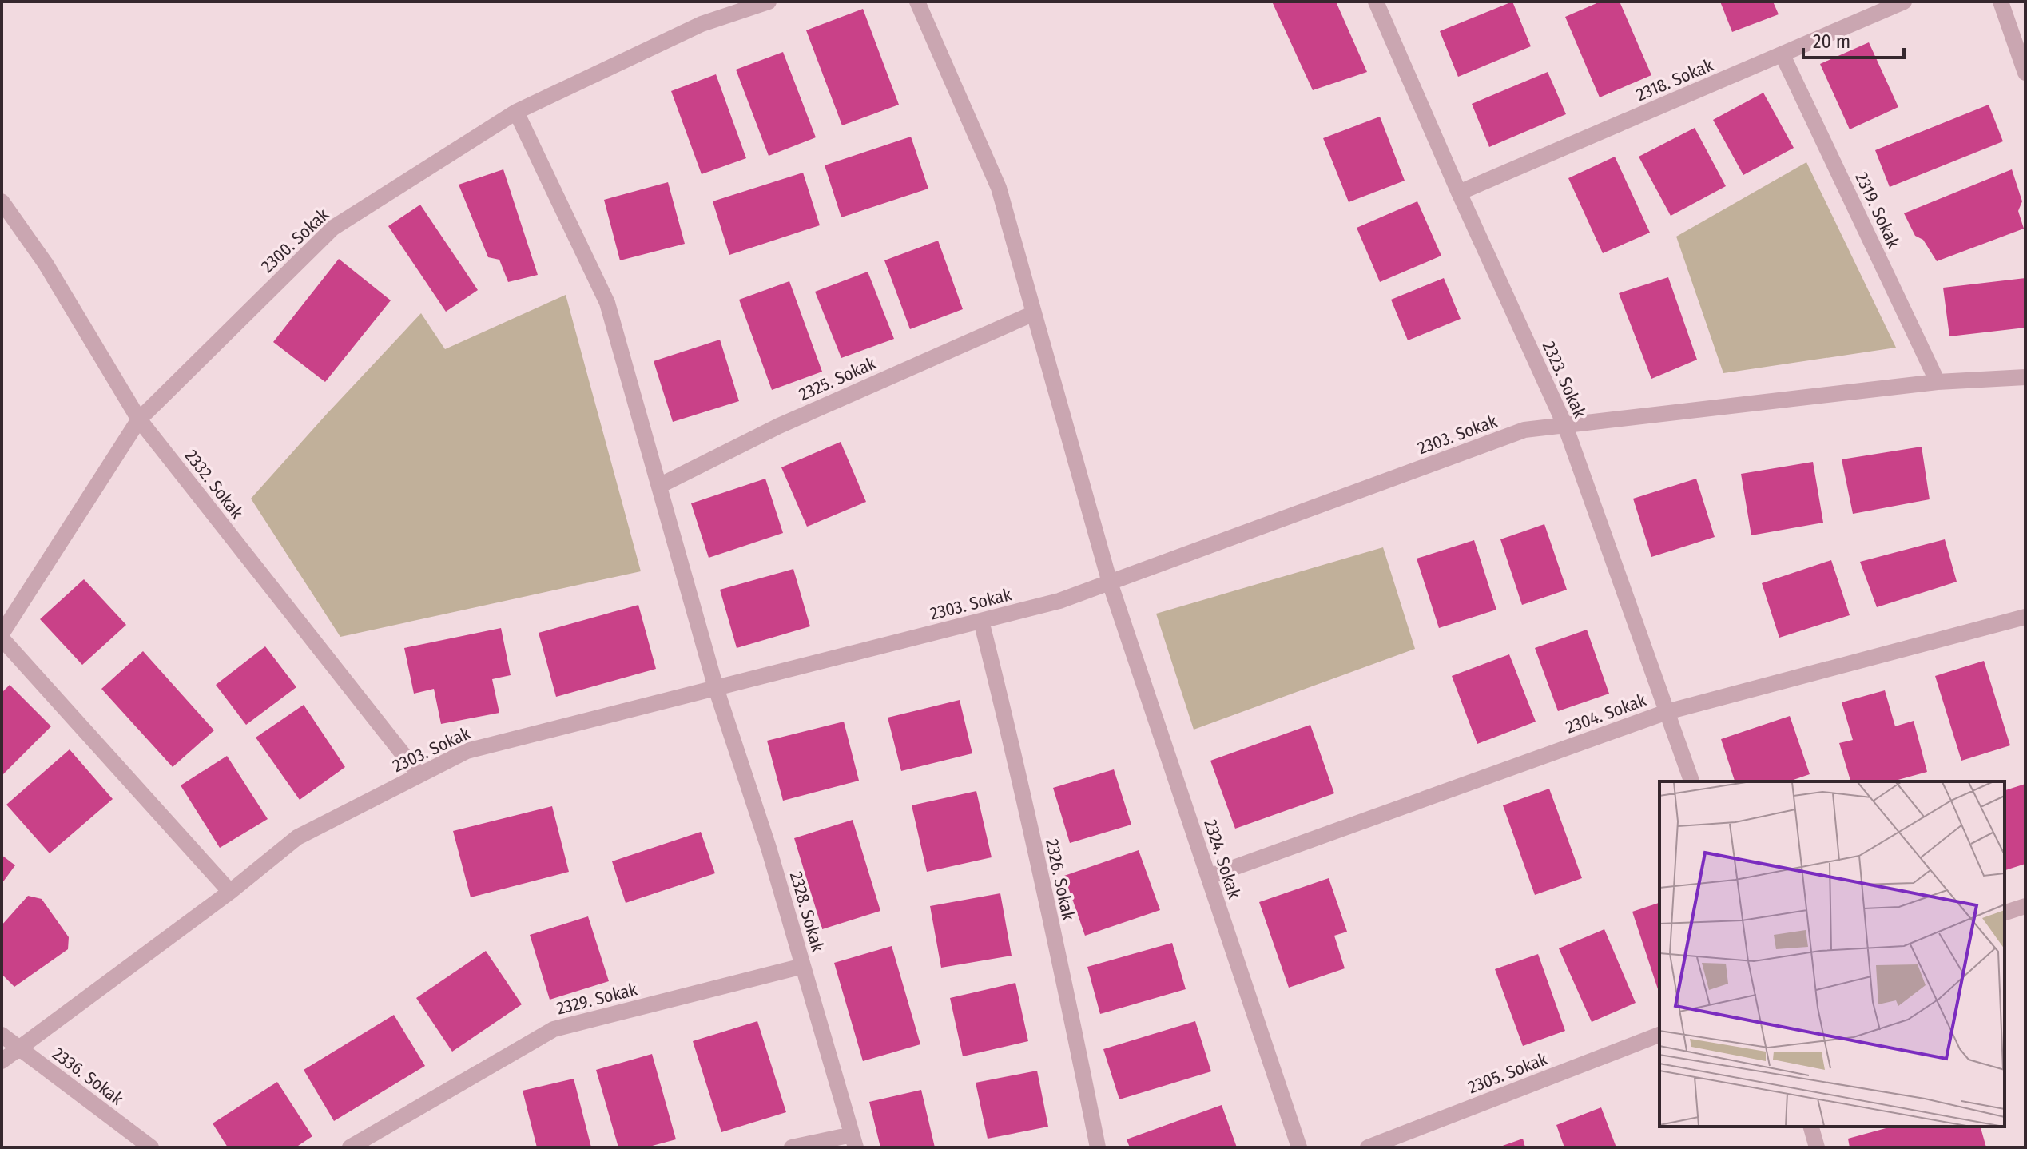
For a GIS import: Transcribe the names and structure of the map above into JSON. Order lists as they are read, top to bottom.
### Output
{
  "streets": {
    "street": [
      "2318. Sokak",
      "2319. Sokak",
      "2300. Sokak",
      "2325. Sokak",
      "2323. Sokak",
      "2303. Sokak",
      "2332. Sokak",
      "2304. Sokak",
      "2324. Sokak",
      "2326. Sokak",
      "2328. Sokak",
      "2329. Sokak",
      "2305. Sokak",
      "2336. Sokak"
    ]
  },
  "crossings": [
    ["2318. Sokak", "2319. Sokak"],
    ["2318. Sokak", "2323. Sokak"],
    ["2319. Sokak", "2303. Sokak"],
    ["2300. Sokak", "2332. Sokak"],
    ["2300. Sokak", "2328. Sokak"],
    ["2325. Sokak", "2324. Sokak"],
    ["2325. Sokak", "2328. Sokak"],
    ["2323. Sokak", "2303. Sokak"],
    ["2323. Sokak", "2304. Sokak"],
    ["2303. Sokak", "2332. Sokak"],
    ["2303. Sokak", "2324. Sokak"],
    ["2303. Sokak", "2326. Sokak"],
    ["2303. Sokak", "2328. Sokak"],
    ["2303. Sokak", "2336. Sokak"],
    ["2304. Sokak", "2324. Sokak"],
    ["2328. Sokak", "2329. Sokak"]
  ],
  "scale_bar": "20 m"
}
